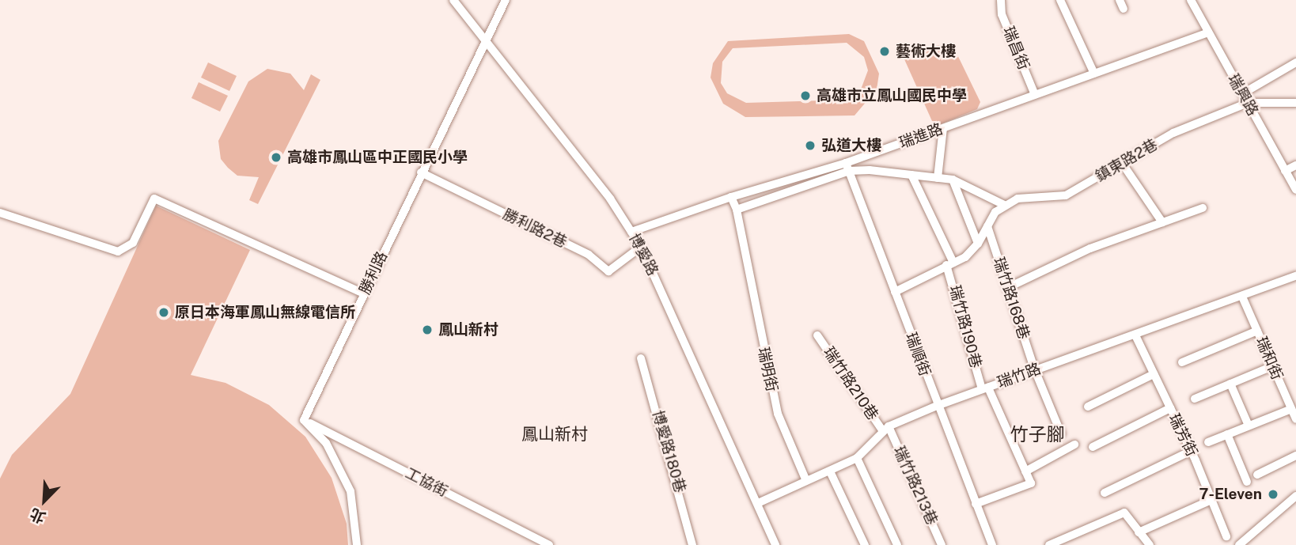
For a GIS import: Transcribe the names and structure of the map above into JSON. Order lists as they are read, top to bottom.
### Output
{
  "streets": {
    "street": [
      "瑞昌街",
      "瑞興路",
      "瑞進路",
      "鎮東路2巷",
      "勝利路2巷",
      "博愛路",
      "勝利路",
      "瑞竹路168巷",
      "瑞竹路190巷",
      "瑞順街",
      "瑞和街",
      "瑞明街",
      "瑞竹路",
      "瑞竹路210巷",
      "瑞芳街",
      "博愛路180巷",
      "工協街",
      "瑞竹路213巷"
    ]
  },
  "crossings": [
    ["瑞昌街", "瑞進路"],
    ["瑞興路", "瑞進路"],
    ["瑞興路", "鎮東路2巷"],
    ["瑞進路", "博愛路"],
    ["瑞進路", "瑞順街"],
    ["瑞進路", "瑞明街"],
    ["勝利路2巷", "博愛路"],
    ["勝利路2巷", "勝利路"],
    ["博愛路", "勝利路"],
    ["博愛路", "瑞竹路"],
    ["勝利路", "工協街"],
    ["瑞竹路168巷", "瑞竹路"],
    ["瑞竹路190巷", "瑞竹路"],
    ["瑞順街", "瑞竹路"],
    ["瑞和街", "瑞竹路"],
    ["瑞明街", "瑞竹路"],
    ["瑞竹路", "瑞竹路210巷"],
    ["瑞竹路", "瑞芳街"],
    ["瑞竹路", "瑞竹路213巷"],
    ["瑞竹路210巷", "瑞竹路213巷"]
  ],
  "districts": ["鳳山新村", "竹子腳"],
  "places": [
    "藝術大樓",
    "高雄市立鳳山國民中學",
    "弘道大樓",
    "高雄市鳳山區中正國民小學",
    "原日本海軍鳳山無線電信所",
    "鳳山新村",
    "7-Eleven"
  ],
  "north": "bottom left"
}
